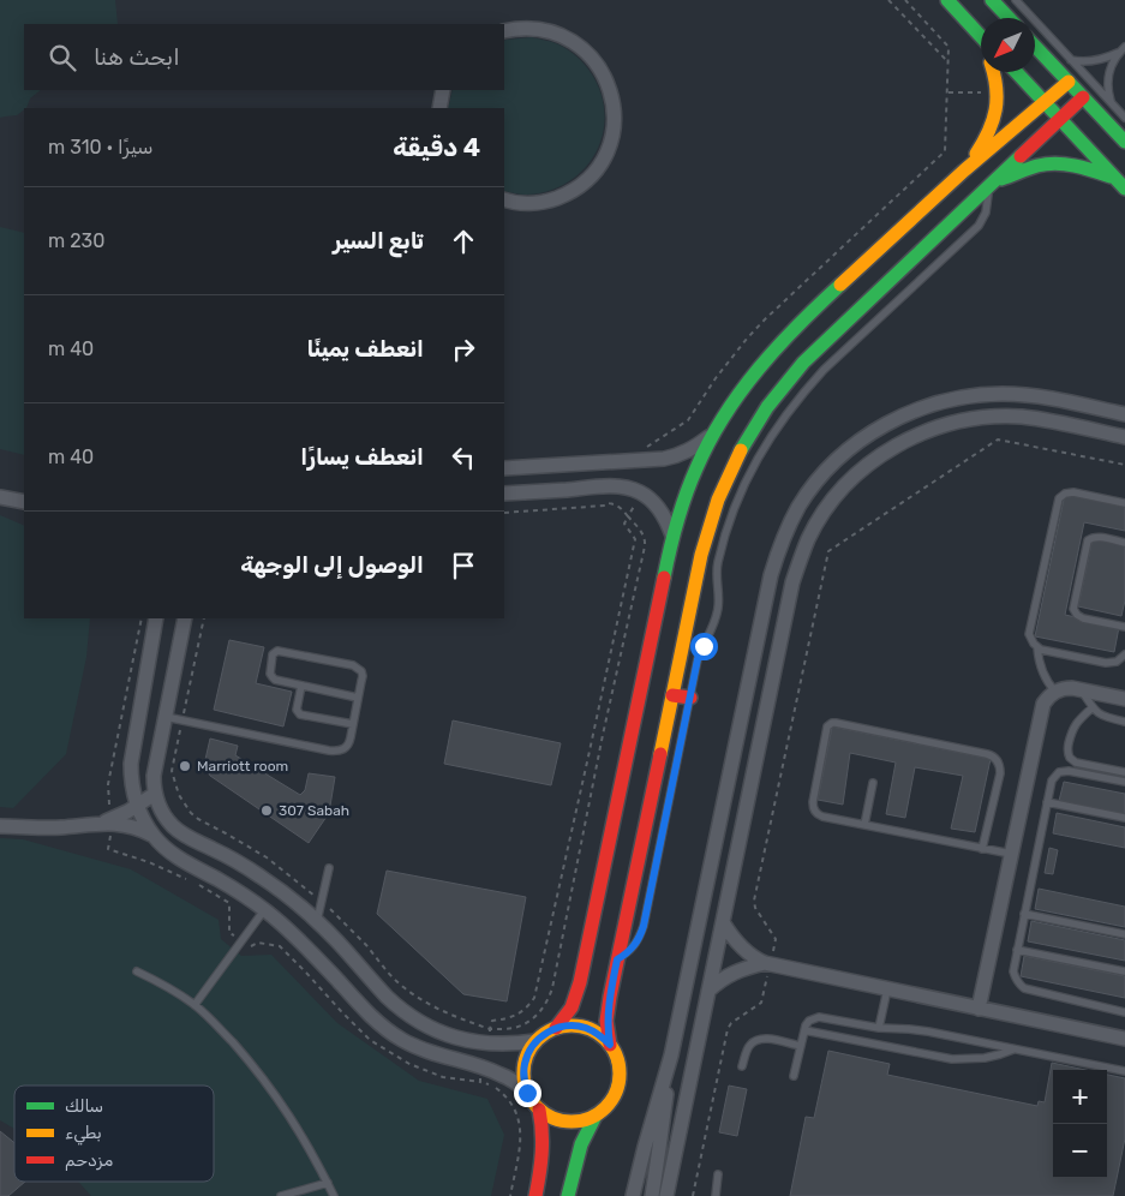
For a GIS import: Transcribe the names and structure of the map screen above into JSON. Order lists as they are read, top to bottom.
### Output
{
  "places": ["Marriott room", "307 Sabah"],
  "legend": ["سالك", "بطيء", "مزدحم"],
  "north": "bottom left",
  "page": {
    "search": "ابحث هنا",
    "heading": ["4 دقيقة", "سيرًا · 310 m"],
    "list": [
      ["تابع السير", "230 m"],
      ["انعطف يمينًا", "40 m"],
      ["انعطف يسارًا", "40 m"],
      "الوصول إلى الوجهة"
    ],
    "map_buttons": ["+", "−"]
  }
}
